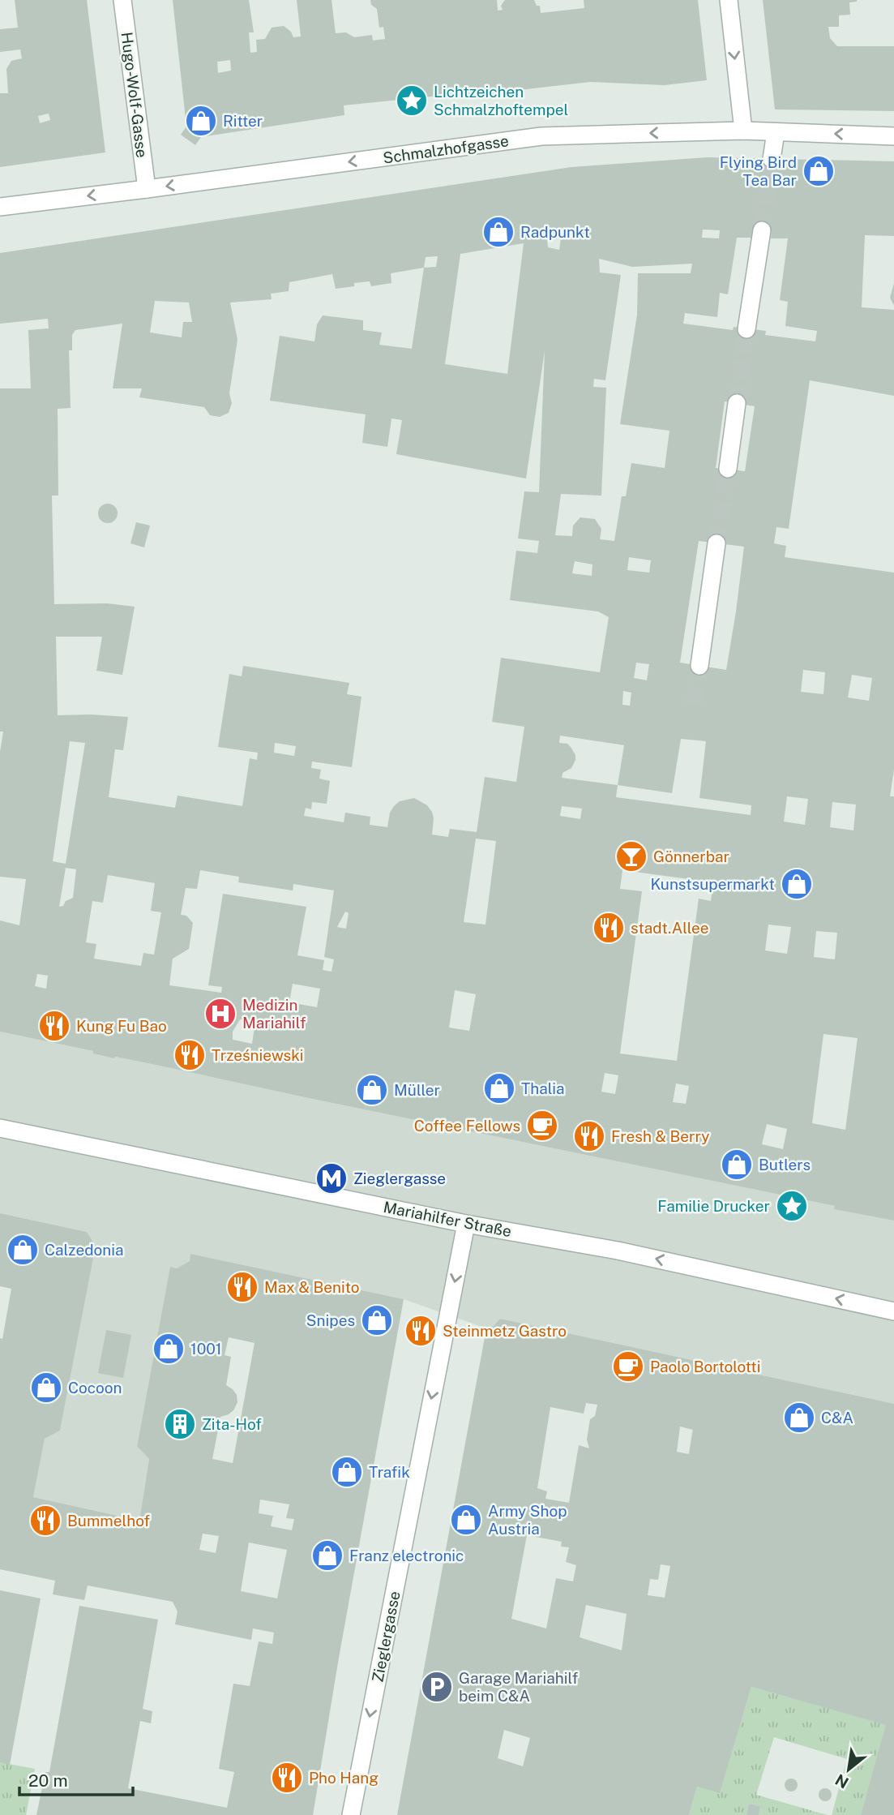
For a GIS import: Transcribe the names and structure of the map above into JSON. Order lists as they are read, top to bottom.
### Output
{
  "streets": {
    "street": [
      "Hugo-Wolf-Gasse",
      "Schmalzhofgasse",
      "Mariahilfer Straße",
      "Zieglergasse"
    ]
  },
  "crossings": [
    ["Hugo-Wolf-Gasse", "Schmalzhofgasse"],
    ["Mariahilfer Straße", "Zieglergasse"]
  ],
  "one_way": ["Schmalzhofgasse", "Mariahilfer Straße", "Zieglergasse"],
  "places": {
    "place": ["Lichtzeichen Schmalzhoftempel", "Familie Drucker"],
    "shop": [
      "Ritter",
      "Flying Bird Tea Bar",
      "Radpunkt",
      "Kunstsupermarkt",
      "Thalia",
      "Müller",
      "Butlers",
      "Calzedonia",
      "Snipes",
      "1001",
      "Cocoon",
      "C&A",
      "Trafik",
      "Army Shop Austria",
      "Franz electronic"
    ],
    "bar": ["Gönnerbar"],
    "restaurant": [
      "stadt.Allee",
      "Kung Fu Bao",
      "Trześniewski",
      "Fresh & Berry",
      "Max & Benito",
      "Steinmetz Gastro",
      "Bummelhof",
      "Pho Hang"
    ],
    "hospital": ["Medizin Mariahilf"],
    "cafe": ["Coffee Fellows", "Paolo Bortolotti"],
    "metro station": ["Zieglergasse"],
    "building": ["Zita-Hof"],
    "parking": ["Garage Mariahilf beim C&A"]
  },
  "scale_bar": "20 m",
  "north": "bottom left"
}
